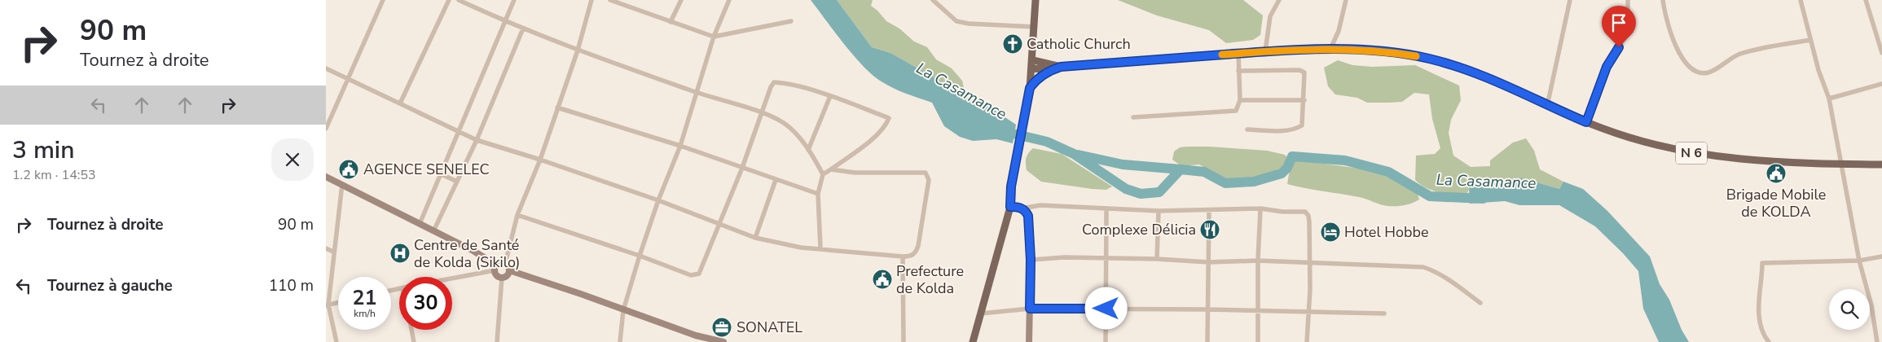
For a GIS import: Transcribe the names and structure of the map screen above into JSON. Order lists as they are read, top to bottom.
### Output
{
  "streets": {
    "main road": ["N 6"]
  },
  "water": ["La Casamance"],
  "places": {
    "church": ["Catholic Church"],
    "public building": ["AGENCE SENELEC", "Brigade Mobile de KOLDA", "Prefecture de Kolda"],
    "restaurant": ["Complexe Délicia"],
    "hotel": ["Hotel Hobbe"],
    "hospital": ["Centre de Santé de Kolda (Sikilo)"],
    "office": ["SONATEL"]
  },
  "page": {
    "turn": ["90 m", "Tournez à droite"],
    "heading": ["3 min", "1.2 km · 14:53"],
    "list": [
      {
        "name": "Tournez à droite",
        "value": "90 m"
      },
      {
        "name": "Tournez à gauche",
        "value": "110 m"
      }
    ],
    "speed": "21 km/h",
    "limit": "30"
  }
}
